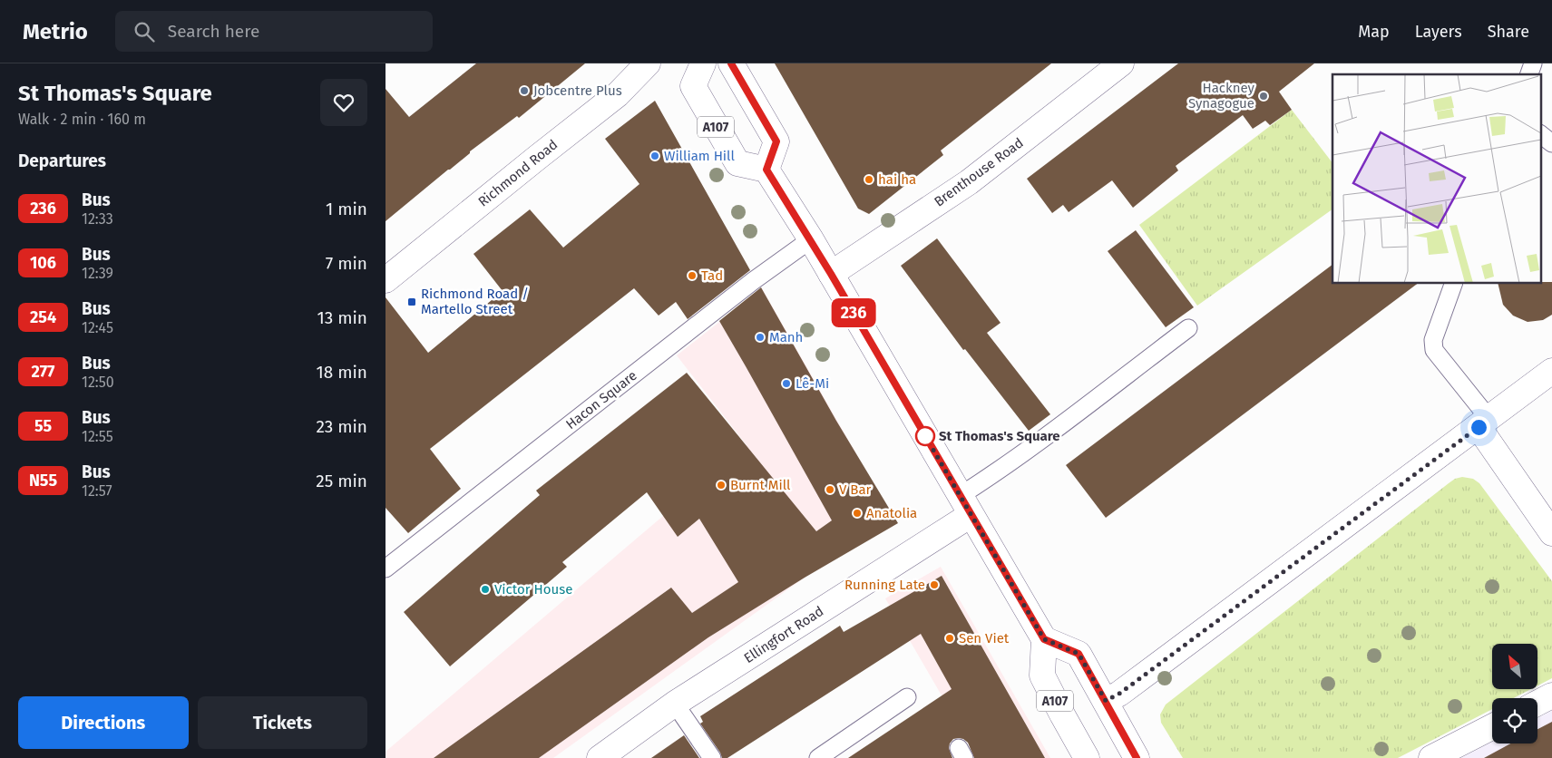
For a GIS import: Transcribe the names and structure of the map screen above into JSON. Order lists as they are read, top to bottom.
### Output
{
  "streets": {
    "street": [
      "A107",
      "Brenthouse Road",
      "Richmond Road",
      "Ellingfort Road"
    ],
    "lane": ["Hacon Square"]
  },
  "places": {
    "other": [
      "Jobcentre Plus",
      "Hackney Synagogue",
      "William Hill",
      "hai ha",
      "Tad",
      "Manh",
      "Lê-Mi",
      "St Thomas's Square",
      "Burnt Mill",
      "V Bar",
      "Anatolia",
      "Running Late",
      "Victor House",
      "Sen Viet"
    ],
    "transit": ["Richmond Road / Martello Street"]
  },
  "lines": ["bus line 236"],
  "north": "top left",
  "page": {
    "header": "Metrio",
    "search": "Search here",
    "nav": ["Map", "Layers", "Share"],
    "heading": [
      ["St Thomas's Square", "Walk · 2 min · 160 m"],
      "Departures"
    ],
    "on_map": "236",
    "list": [
      {
        "mark": "236",
        "name": "Bus",
        "note": "12:33",
        "value": "1 min"
      },
      {
        "mark": "106",
        "name": "Bus",
        "note": "12:39",
        "value": "7 min"
      },
      {
        "mark": "254",
        "name": "Bus",
        "note": "12:45",
        "value": "13 min"
      },
      {
        "mark": "277",
        "name": "Bus",
        "note": "12:50",
        "value": "18 min"
      },
      {
        "mark": "55",
        "name": "Bus",
        "note": "12:55",
        "value": "23 min"
      },
      {
        "mark": "N55",
        "name": "Bus",
        "note": "12:57",
        "value": "25 min"
      }
    ],
    "buttons": ["Directions", "Tickets"]
  }
}
